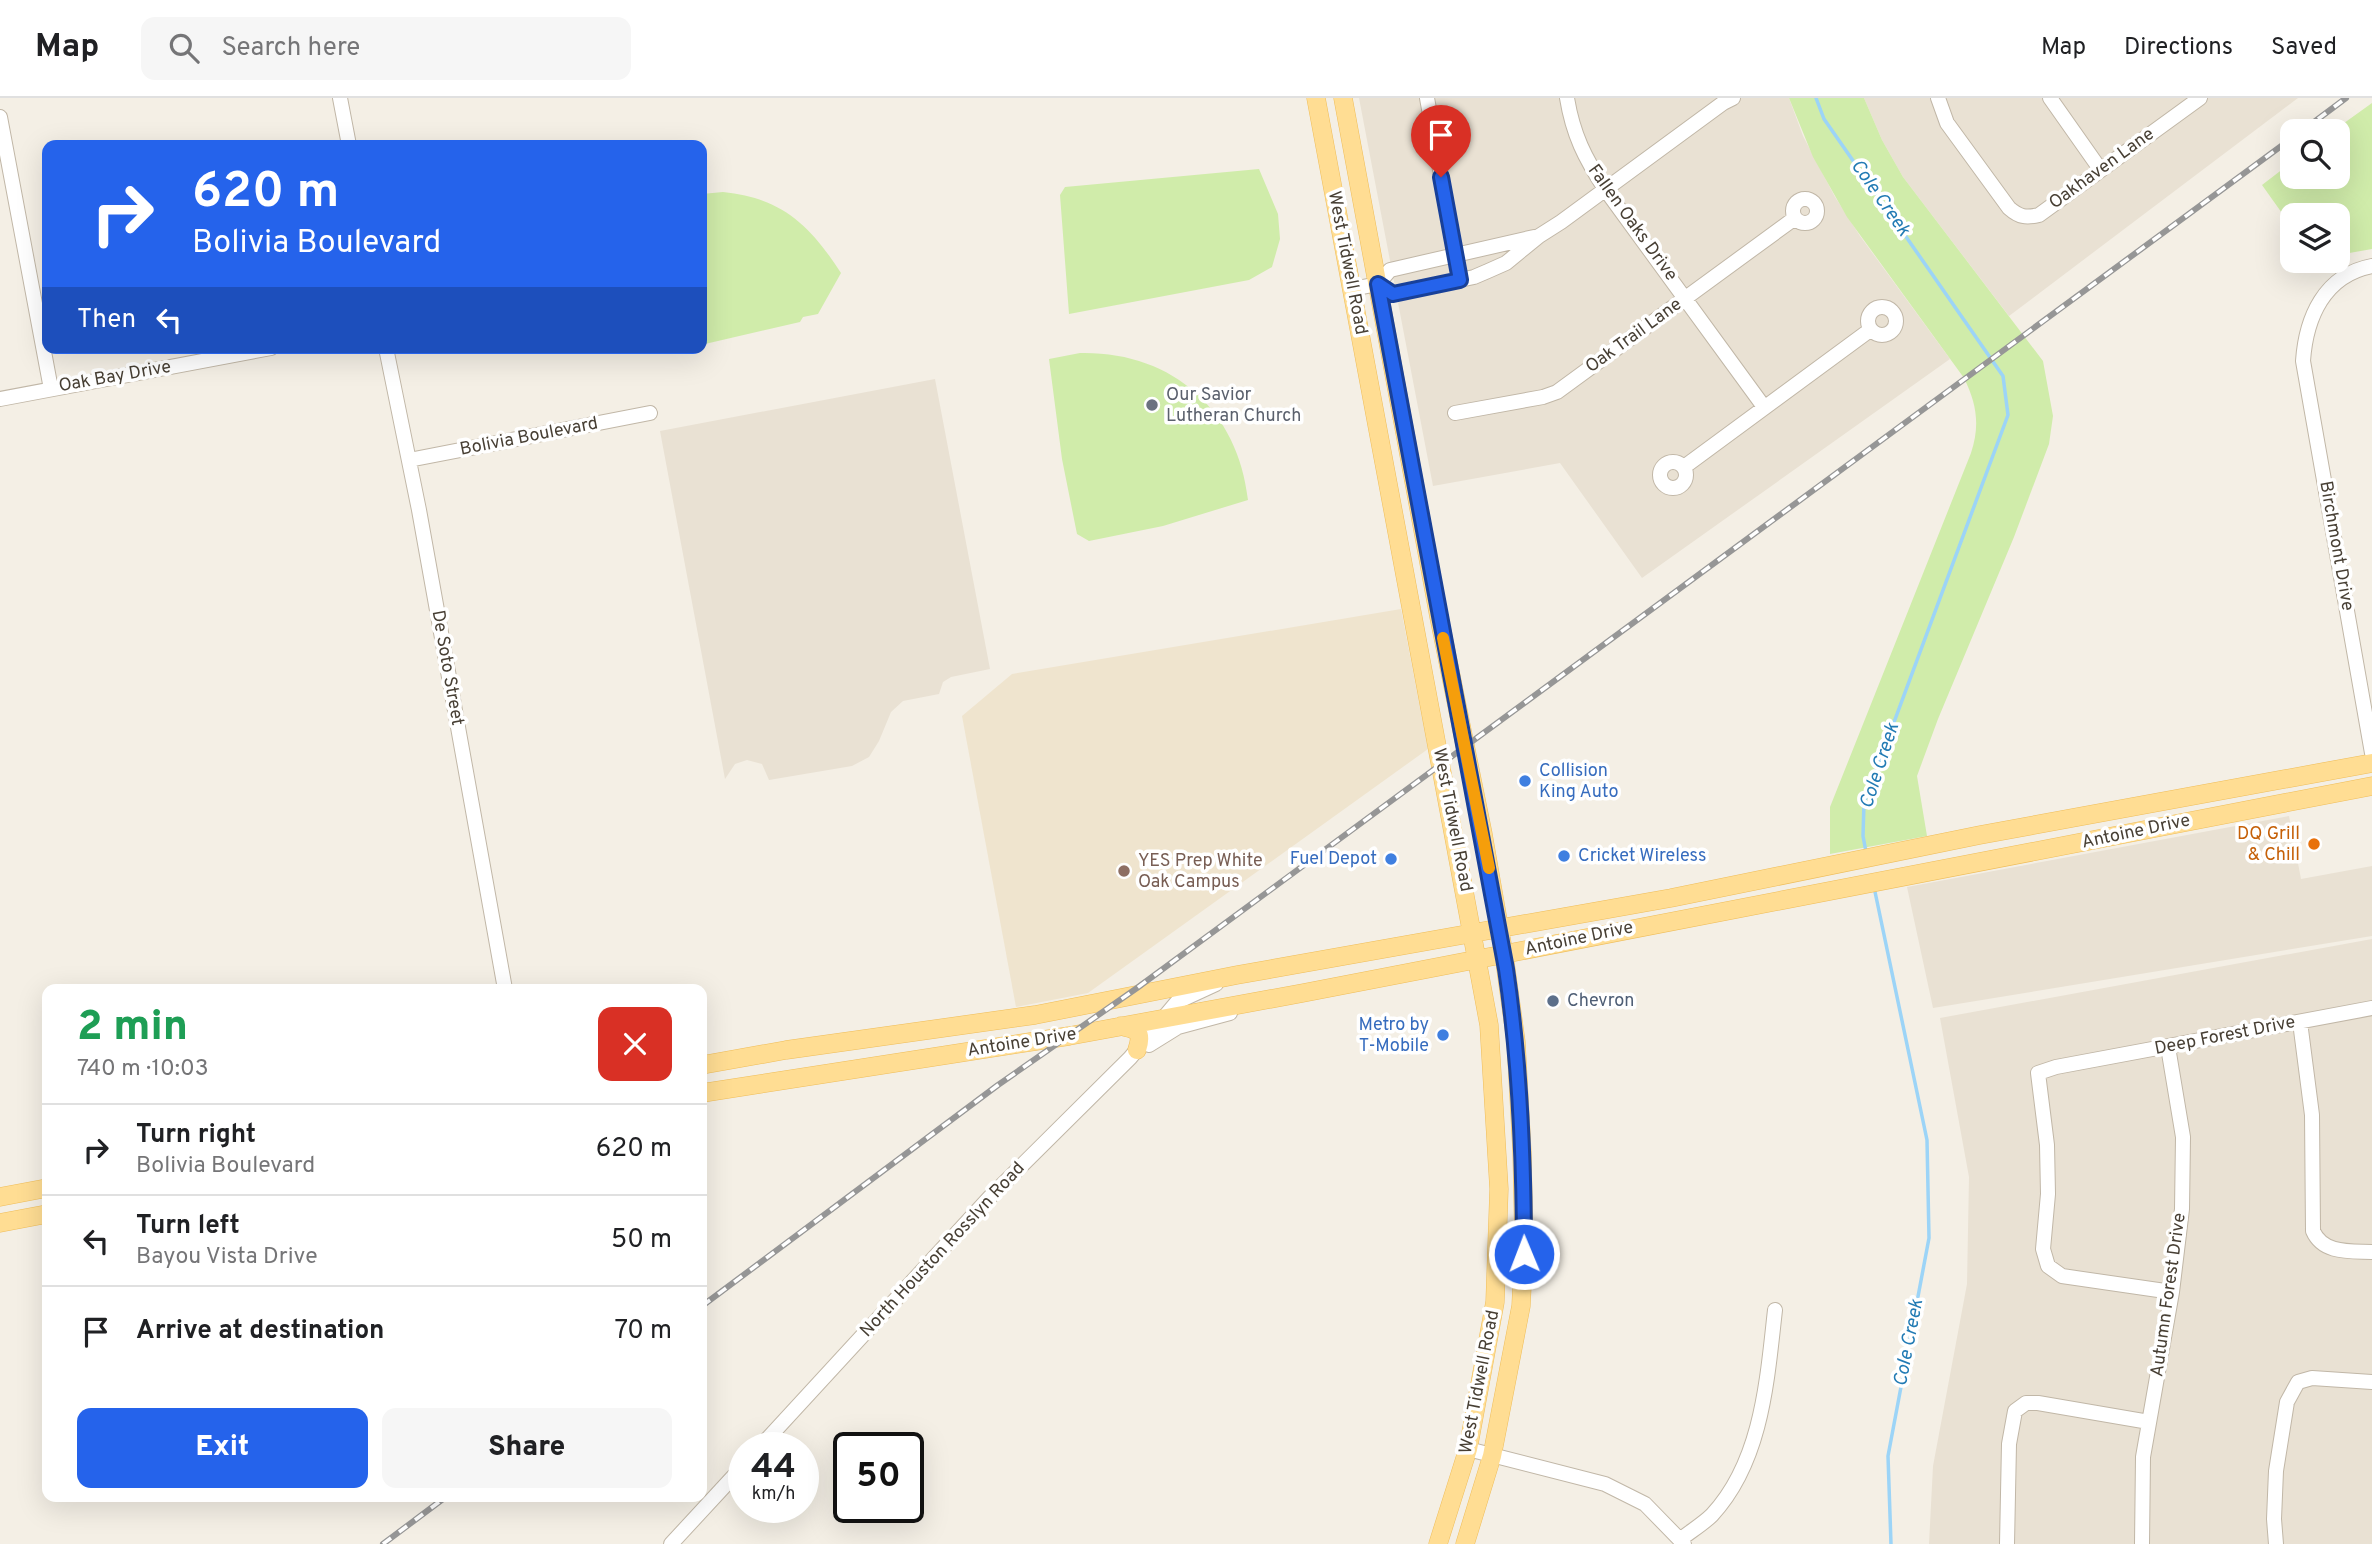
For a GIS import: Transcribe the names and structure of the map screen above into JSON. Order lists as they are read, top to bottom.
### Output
{
  "streets": {
    "main road": ["West Tidwell Road", "Antoine Drive"],
    "street": [
      "Oakhaven Lane",
      "Fallen Oaks Drive",
      "Oak Trail Lane",
      "Oak Bay Drive",
      "Bolivia Boulevard",
      "Birchmont Drive",
      "De Soto Street",
      "Deep Forest Drive",
      "North Houston Rosslyn Road",
      "Autumn Forest Drive"
    ]
  },
  "crossings": [
    ["Fallen Oaks Drive", "Oak Trail Lane"],
    ["West Tidwell Road", "Antoine Drive"],
    ["Bolivia Boulevard", "De Soto Street"],
    ["Antoine Drive", "North Houston Rosslyn Road"],
    ["Deep Forest Drive", "Autumn Forest Drive"]
  ],
  "water": ["Cole Creek"],
  "places": [
    "Our Savior Lutheran Church",
    "Collision King Auto",
    "DQ Grill & Chill",
    "Cricket Wireless",
    "Fuel Depot",
    "YES Prep White Oak Campus",
    "Chevron",
    "Metro by T-Mobile"
  ],
  "page": {
    "header": "Map",
    "search": "Search here",
    "nav": ["Map", "Directions", "Saved"],
    "turn": ["620 m", "Bolivia Boulevard"],
    "then": "Then",
    "heading": ["2 min", "740 m · 10:03"],
    "list": [
      {
        "name": "Turn right",
        "note": "Bolivia Boulevard",
        "value": "620 m"
      },
      {
        "name": "Turn left",
        "note": "Bayou Vista Drive",
        "value": "50 m"
      },
      {
        "name": "Arrive at destination",
        "value": "70 m"
      }
    ],
    "buttons": ["Exit", "Share"],
    "speed": "44 km/h",
    "limit": "50"
  }
}
